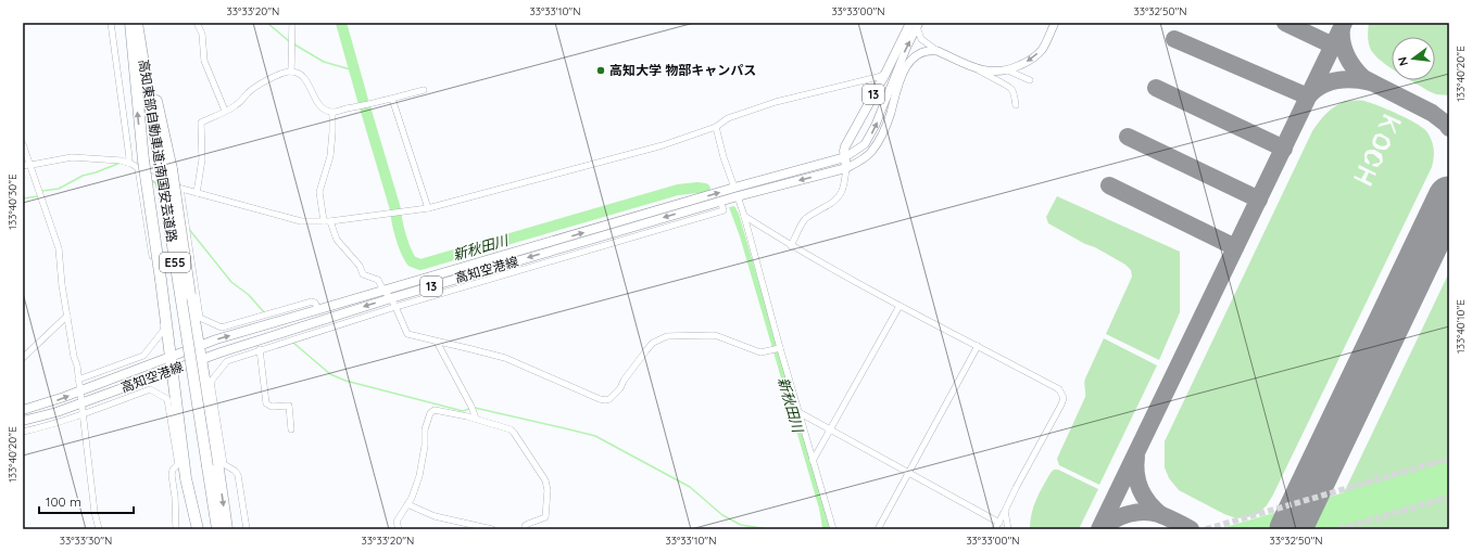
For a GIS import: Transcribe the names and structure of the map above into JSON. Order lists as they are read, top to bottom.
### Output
{
  "streets": {
    "highway": ["高知東部自動車道;南国安芸道路", "E55"],
    "main road": ["13", "高知空港線"]
  },
  "crossings": [
    ["13", "高知空港線"]
  ],
  "water": ["新秋田川"],
  "places": ["高知大学 物部キャンパス"],
  "scale_bar": "100 m",
  "north": "left",
  "coordinates": [
    "33°33'20\"N",
    "33°33'10\"N",
    "33°33'00\"N",
    "33°32'50\"N",
    "133°40'20\"E",
    "133°40'30\"E",
    "133°40'10\"E",
    "33°33'30\"N"
  ]
}
